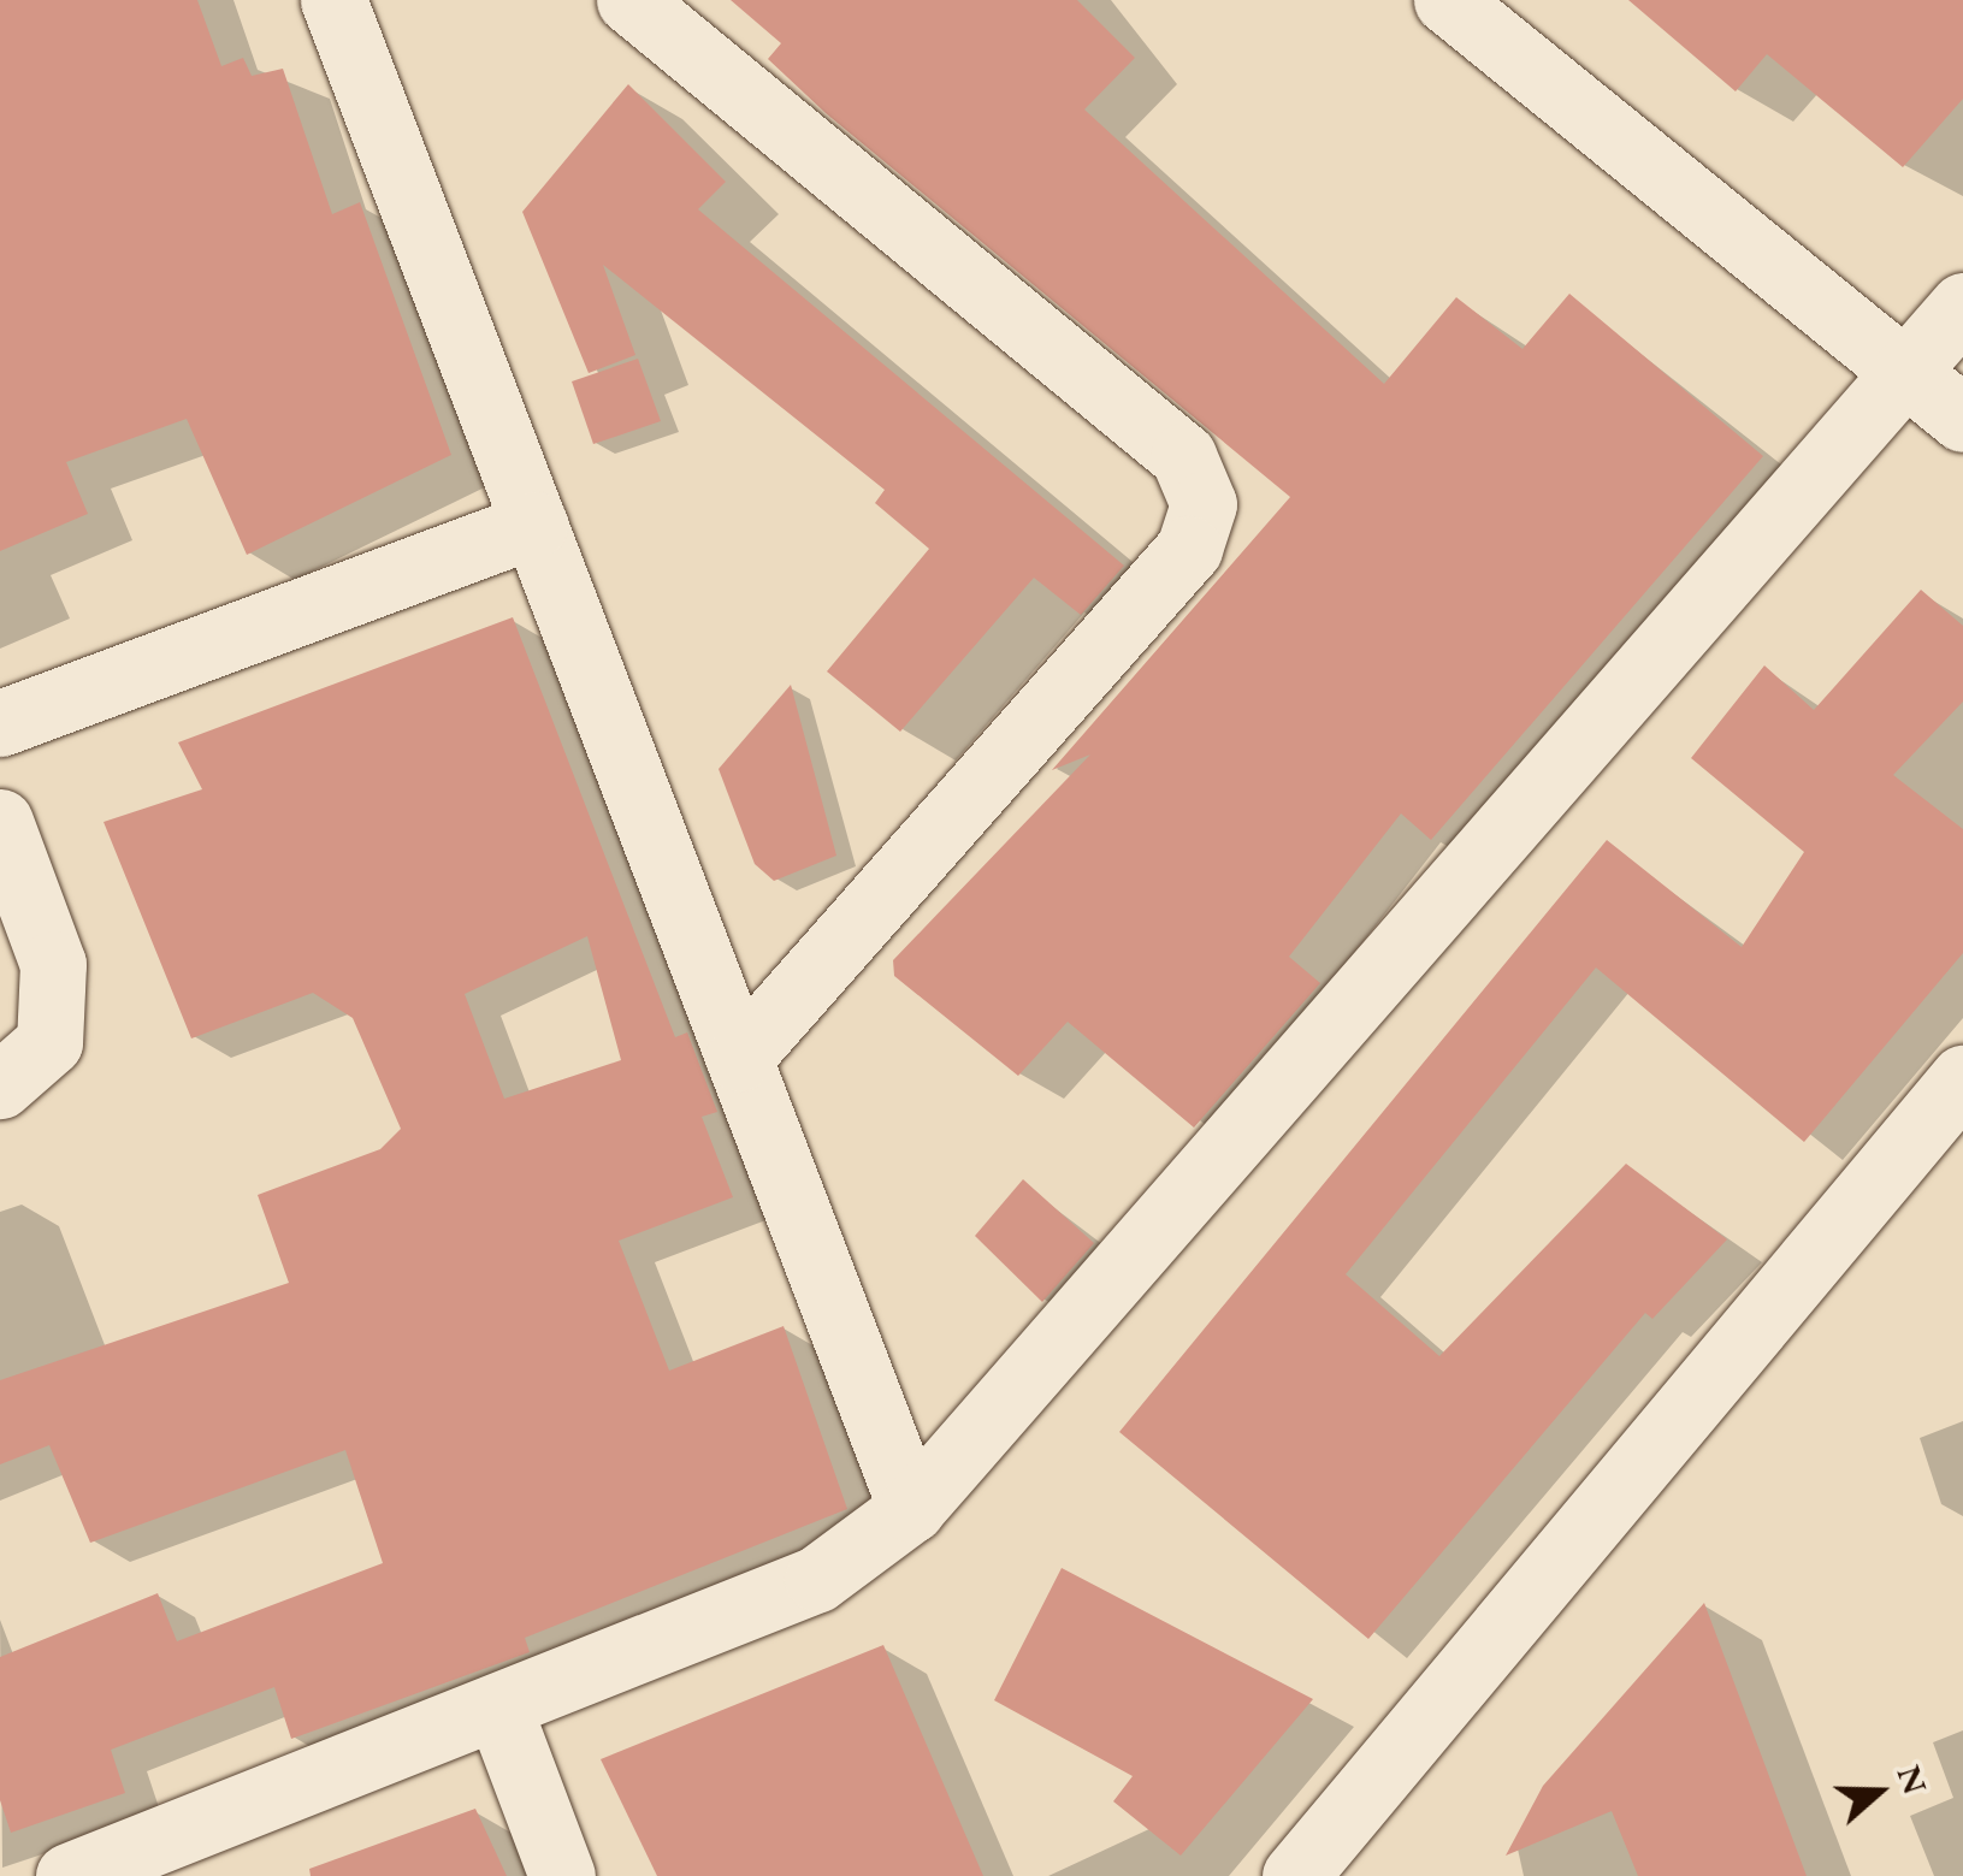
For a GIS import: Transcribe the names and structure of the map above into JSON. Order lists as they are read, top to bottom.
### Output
{
  "north": "right"
}
